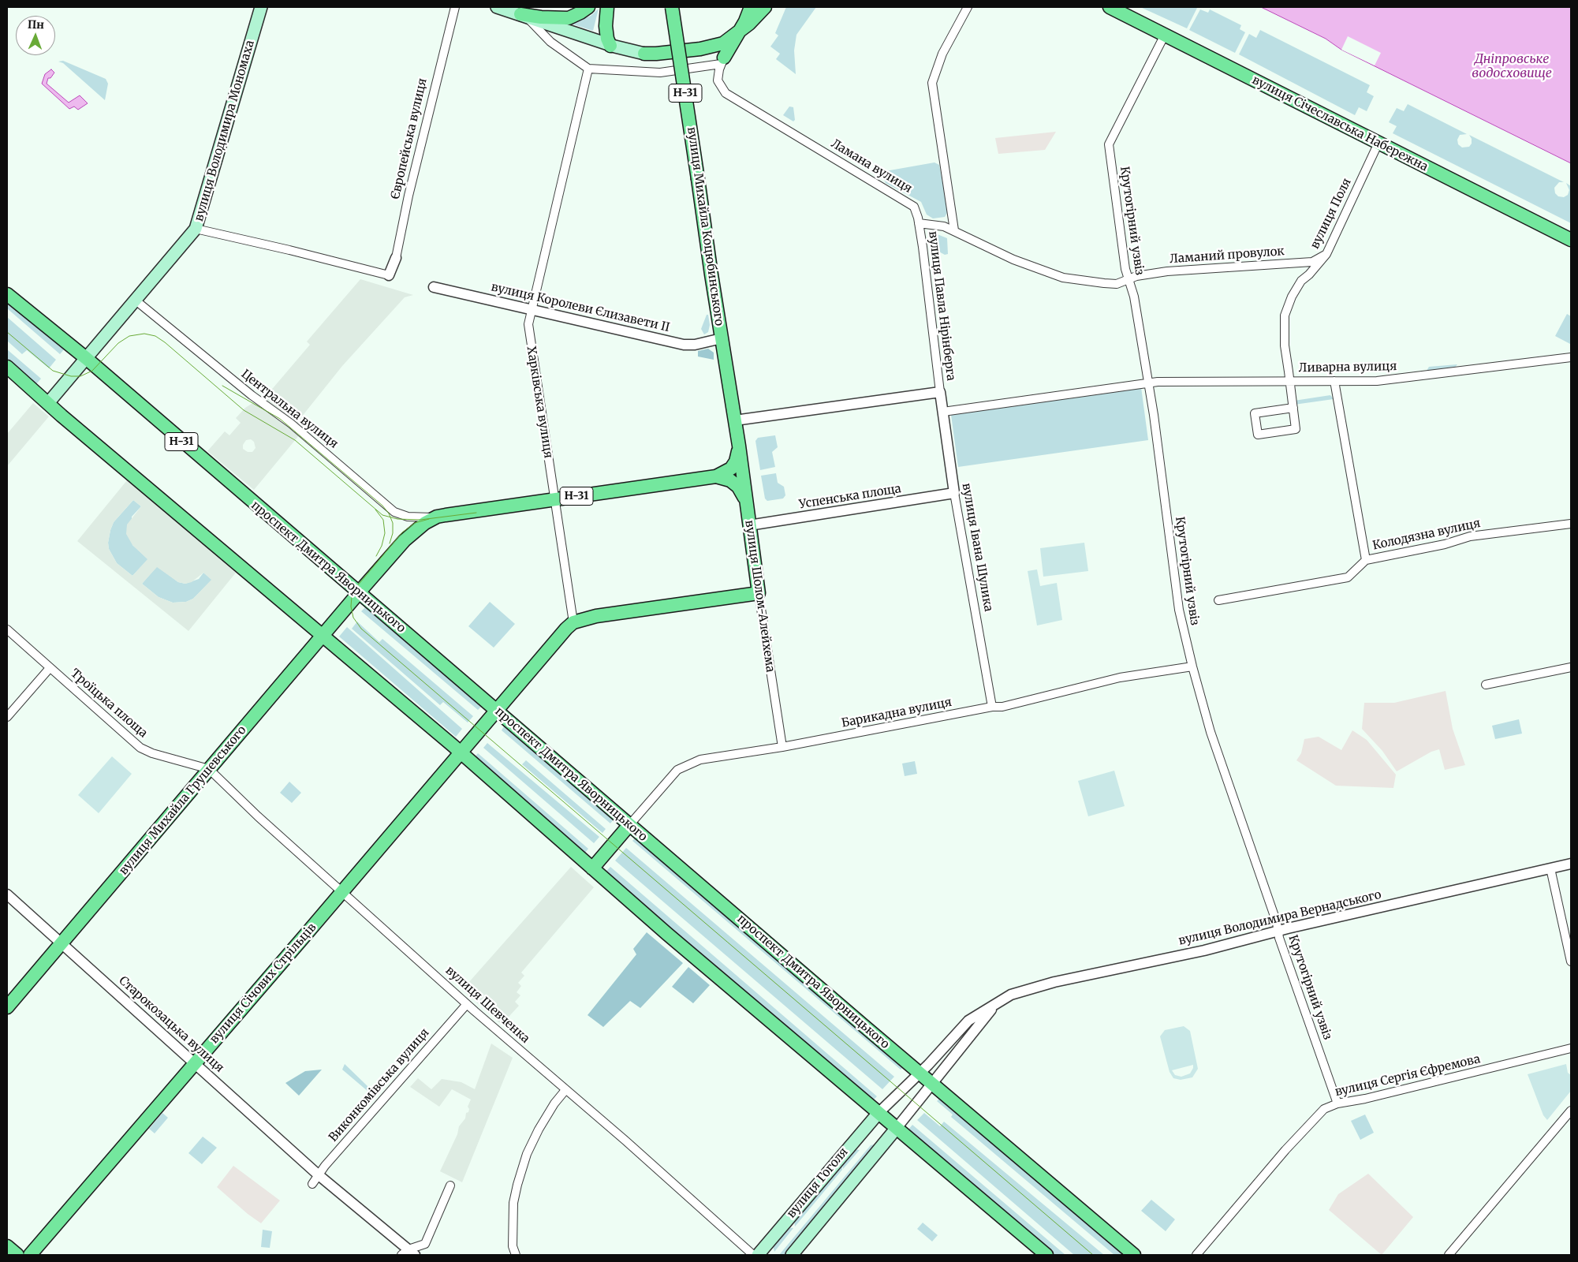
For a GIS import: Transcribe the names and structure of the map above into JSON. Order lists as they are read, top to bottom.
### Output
{
  "streets": {
    "main road": [
      "Н-31",
      "вулиця Січеславська Набережна",
      "вулиця Володимира Мономаха",
      "вулиця Михайла Коцюбинського",
      "проспект Дмитра Яворницького",
      "вулиця Шолом-Алейхема",
      "вулиця Михайла Грушевського",
      "вулиця Січових Стрільців",
      "вулиця Гоголя"
    ],
    "street": [
      "Європейська вулиця",
      "Ламана вулиця",
      "вулиця Поля",
      "Крутогірний узвіз",
      "Ламаний провулок",
      "вулиця Павла Нірінберга",
      "вулиця Королеви Єлизавети ІІ",
      "Ливарна вулиця",
      "Харківська вулиця",
      "Центральна вулиця",
      "Успенська площа",
      "Колодязна вулиця",
      "вулиця Івана Шулика",
      "Троїцька площа",
      "Барикадна вулиця",
      "вулиця Володимира Вернадського",
      "вулиця Шевченка",
      "Старокозацька вулиця",
      "вулиця Сергія Єфремова",
      "Виконкомівська вулиця"
    ]
  },
  "crossings": [
    ["Н-31", "вулиця Михайла Коцюбинського"],
    ["Н-31", "Харківська вулиця"],
    ["Н-31", "Центральна вулиця"],
    ["Н-31", "проспект Дмитра Яворницького"],
    ["Н-31", "вулиця Шолом-Алейхема"],
    ["Н-31", "вулиця Михайла Грушевського"],
    ["вулиця Січеславська Набережна", "вулиця Поля"],
    ["вулиця Січеславська Набережна", "Крутогірний узвіз"],
    ["вулиця Володимира Мономаха", "Центральна вулиця"],
    ["вулиця Володимира Мономаха", "проспект Дмитра Яворницького"],
    ["Ламана вулиця", "вулиця Павла Нірінберга"],
    ["вулиця Поля", "Ламаний провулок"],
    ["вулиця Поля", "Ливарна вулиця"],
    ["Крутогірний узвіз", "Ламаний провулок"],
    ["Крутогірний узвіз", "Ливарна вулиця"],
    ["Крутогірний узвіз", "Барикадна вулиця"],
    ["Крутогірний узвіз", "вулиця Володимира Вернадського"],
    ["Крутогірний узвіз", "вулиця Сергія Єфремова"],
    ["вулиця Михайла Коцюбинського", "вулиця Королеви Єлизавети ІІ"],
    ["вулиця Михайла Коцюбинського", "вулиця Шолом-Алейхема"],
    ["вулиця Павла Нірінберга", "вулиця Івана Шулика"],
    ["вулиця Королеви Єлизавети ІІ", "Харківська вулиця"],
    ["Успенська площа", "вулиця Івана Шулика"],
    ["Успенська площа", "вулиця Шолом-Алейхема"],
    ["вулиця Івана Шулика", "Барикадна вулиця"],
    ["проспект Дмитра Яворницького", "Барикадна вулиця"],
    ["проспект Дмитра Яворницького", "вулиця Михайла Грушевського"],
    ["проспект Дмитра Яворницького", "вулиця Володимира Вернадського"],
    ["проспект Дмитра Яворницького", "вулиця Січових Стрільців"],
    ["вулиця Шолом-Алейхема", "Барикадна вулиця"],
    ["Троїцька площа", "вулиця Михайла Грушевського"],
    ["Троїцька площа", "вулиця Шевченка"],
    ["вулиця Михайла Грушевського", "вулиця Шевченка"],
    ["вулиця Михайла Грушевського", "Старокозацька вулиця"],
    ["вулиця Володимира Вернадського", "вулиця Гоголя"],
    ["вулиця Січових Стрільців", "вулиця Шевченка"],
    ["вулиця Січових Стрільців", "Старокозацька вулиця"],
    ["вулиця Шевченка", "Виконкомівська вулиця"],
    ["Старокозацька вулиця", "Виконкомівська вулиця"]
  ],
  "water": ["Дніпровське водосховище"],
  "north": "top"
}
